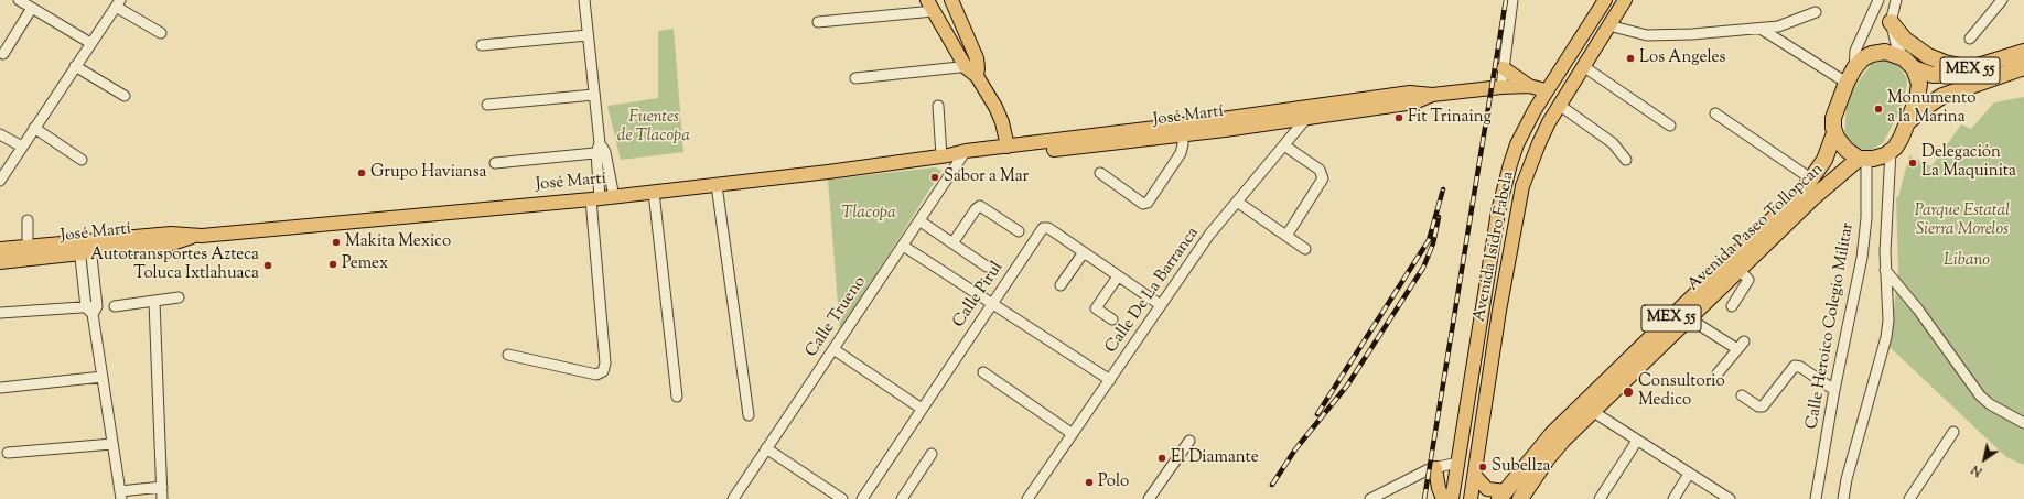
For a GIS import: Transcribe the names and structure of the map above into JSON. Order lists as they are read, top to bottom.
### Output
{
  "streets": {
    "highway": ["MEX 55", "Avenida Paseo Tollopcan"],
    "main road": ["José Martí", "Avenida Isidro Fabela"],
    "street": [
      "Calle De La Barranca",
      "Calle Pirul",
      "Calle Trueno",
      "Calle Heroico Colegio Militar"
    ]
  },
  "crossings": [
    ["MEX 55", "Avenida Paseo Tollopcan"],
    ["MEX 55", "Calle Heroico Colegio Militar"],
    ["José Martí", "Avenida Isidro Fabela"],
    ["José Martí", "Calle De La Barranca"],
    ["José Martí", "Calle Trueno"],
    ["Avenida Paseo Tollopcan", "Calle Heroico Colegio Militar"],
    ["Calle De La Barranca", "Calle Pirul"]
  ],
  "parks": [
    "Fuentes de Tlacopa",
    "Parque Estatal Sierra Morelos",
    "Tlacopa",
    "Libano"
  ],
  "places": [
    "Los Angeles",
    "Monumento a la Marina",
    "Fit Trinaing",
    "Delegación La Maquinita",
    "Grupo Haviansa",
    "Sabor a Mar",
    "Makita Mexico",
    "Pemex",
    "Autotransportes Azteca Toluca Ixtlahuaca",
    "Consultorio Medico",
    "El Diamante",
    "Subellza",
    "Polo"
  ],
  "north": "bottom left"
}
